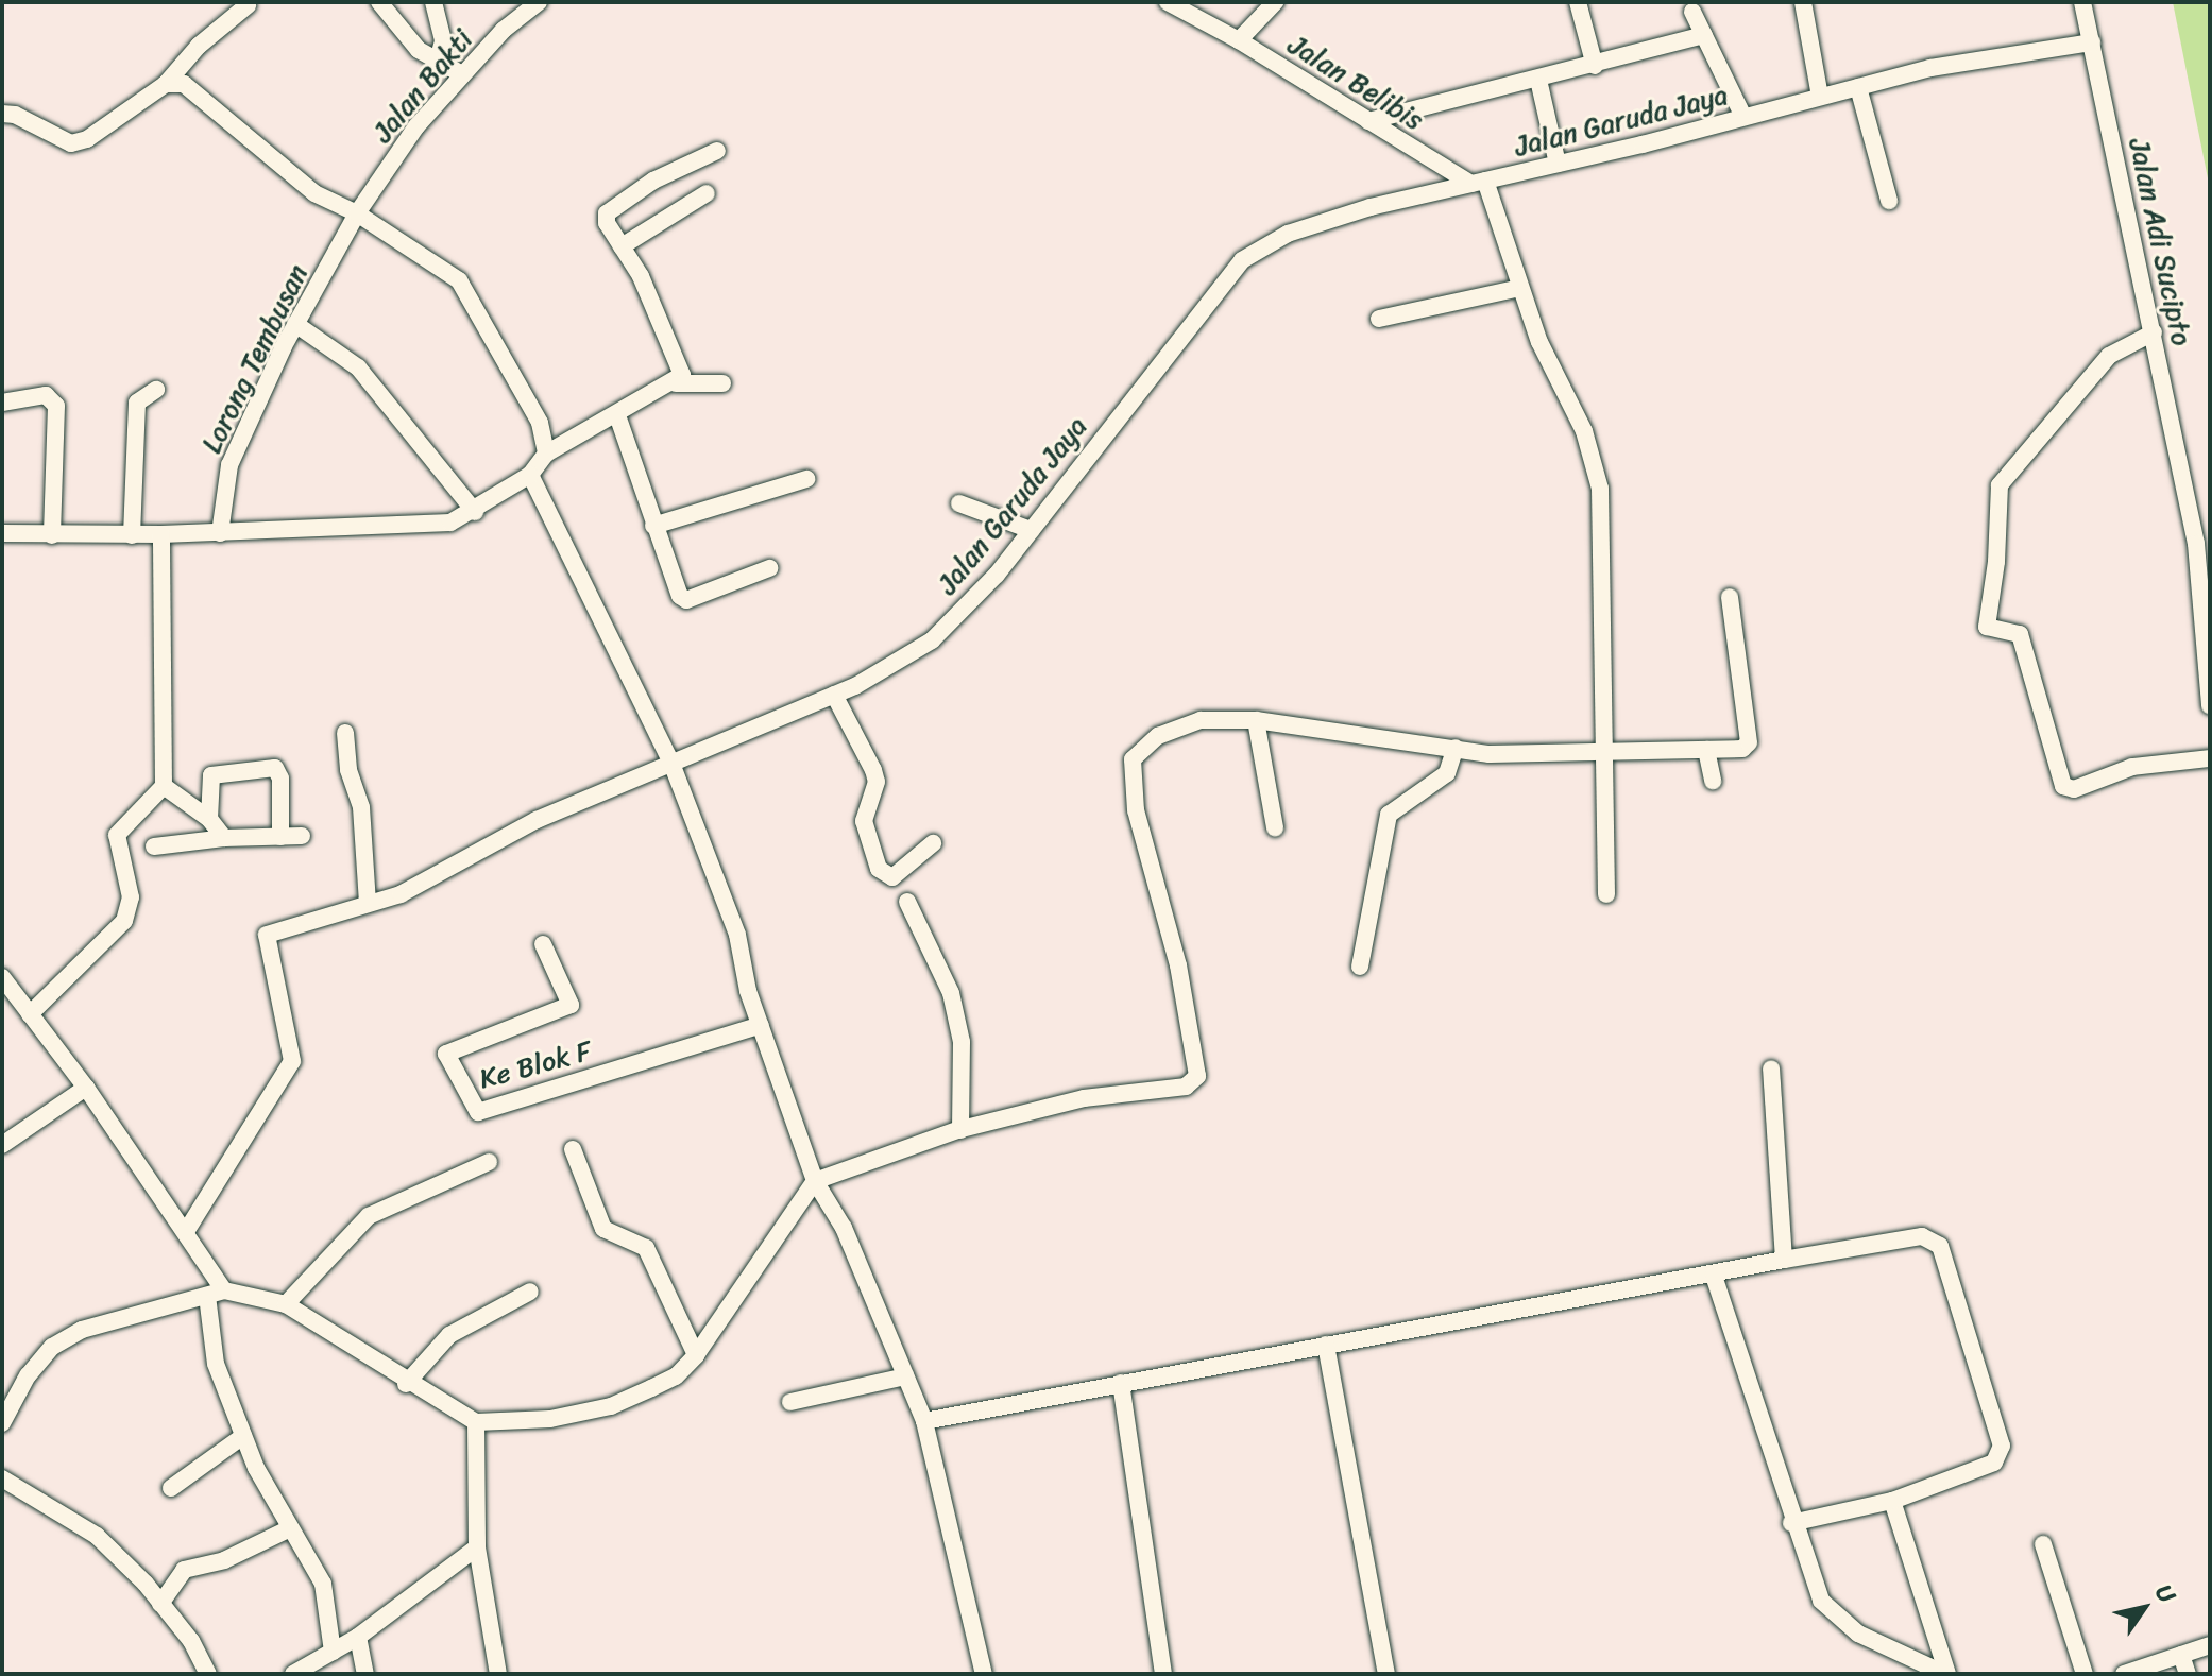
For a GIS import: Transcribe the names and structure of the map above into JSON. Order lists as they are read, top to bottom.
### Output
{
  "streets": {
    "street": [
      "Jalan Belibis",
      "Jalan Bakti",
      "Jalan Garuda Jaya",
      "Jalan Adi Sucipto",
      "Lorong Tembusan",
      "Ke Blok F"
    ]
  },
  "crossings": [
    ["Jalan Belibis", "Jalan Garuda Jaya"],
    ["Jalan Bakti", "Lorong Tembusan"],
    ["Jalan Garuda Jaya", "Jalan Adi Sucipto"]
  ],
  "north": "top right"
}
